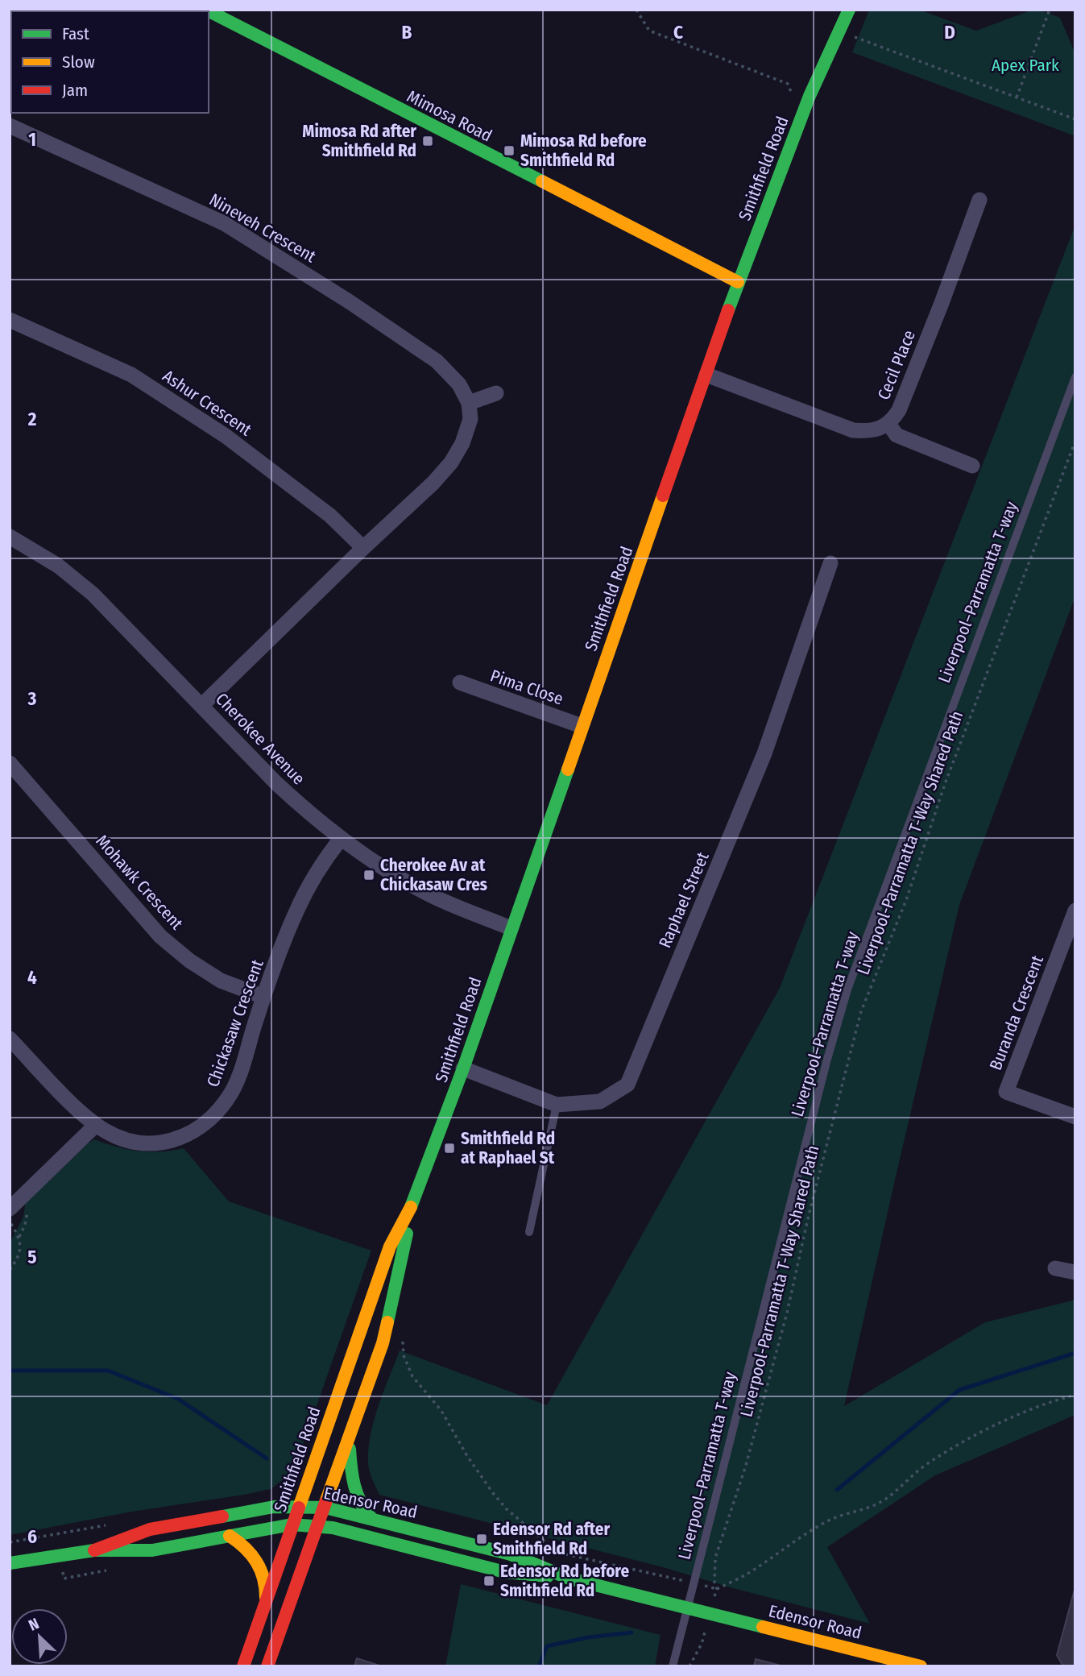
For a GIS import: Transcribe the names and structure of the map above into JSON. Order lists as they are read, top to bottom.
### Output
{
  "streets": {
    "main road": ["Mimosa Road", "Smithfield Road", "Edensor Road"],
    "street": [
      "Nineveh Crescent",
      "Cecil Place",
      "Ashur Crescent",
      "Pima Close",
      "Cherokee Avenue",
      "Mohawk Crescent",
      "Raphael Street",
      "Buranda Crescent",
      "Chickasaw Crescent"
    ],
    "lane": ["Liverpool–Parramatta T-way"],
    "path": ["Liverpool-Parramatta T-Way Shared Path"]
  },
  "crossings": [
    ["Mimosa Road", "Smithfield Road"],
    ["Smithfield Road", "Cecil Place"],
    ["Smithfield Road", "Pima Close"],
    ["Smithfield Road", "Cherokee Avenue"],
    ["Smithfield Road", "Raphael Street"],
    ["Smithfield Road", "Edensor Road"],
    ["Liverpool–Parramatta T-way", "Edensor Road"],
    ["Cherokee Avenue", "Chickasaw Crescent"],
    ["Mohawk Crescent", "Chickasaw Crescent"]
  ],
  "parks": ["Apex Park"],
  "places": {
    "transit": [
      "Mimosa Rd after Smithfield Rd",
      "Mimosa Rd before Smithfield Rd",
      "Cherokee Av at Chickasaw Cres",
      "Smithfield Rd at Raphael St",
      "Edensor Rd after Smithfield Rd",
      "Edensor Rd before Smithfield Rd"
    ]
  },
  "legend": ["Fast", "Slow", "Jam"],
  "north": "top left",
  "grid": {
    "columns": ["B", "C", "D"],
    "rows": [
      "1",
      "2",
      "3",
      "4",
      "5",
      "6"
    ]
  }
}
